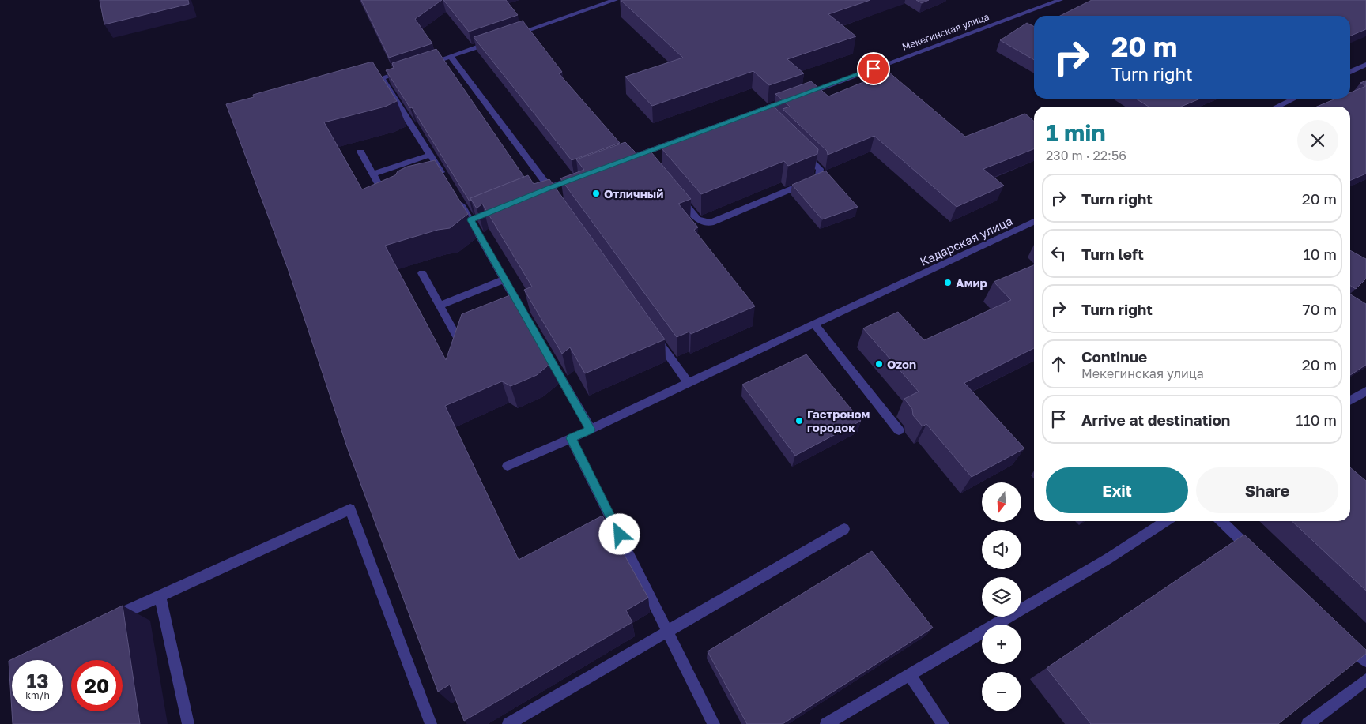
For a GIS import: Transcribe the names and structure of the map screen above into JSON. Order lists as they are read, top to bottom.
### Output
{
  "streets": {
    "street": ["Мекегинская улица", "Кадарская улица"]
  },
  "places": [
    "Отличный",
    "Амир",
    "Ozon",
    "Гастроном городок"
  ],
  "north": "bottom",
  "page": {
    "turn": ["20 m", "Turn right"],
    "heading": ["1 min", "230 m · 22:56"],
    "list": [
      {
        "name": "Turn right",
        "value": "20 m"
      },
      {
        "name": "Turn left",
        "value": "10 m"
      },
      {
        "name": "Turn right",
        "value": "70 m"
      },
      {
        "name": "Continue",
        "note": "Мекегинская улица",
        "value": "20 m"
      },
      {
        "name": "Arrive at destination",
        "value": "110 m"
      }
    ],
    "buttons": ["Exit", "Share"],
    "map_buttons": ["+", "−"],
    "speed": "13 km/h",
    "limit": "20"
  }
}
